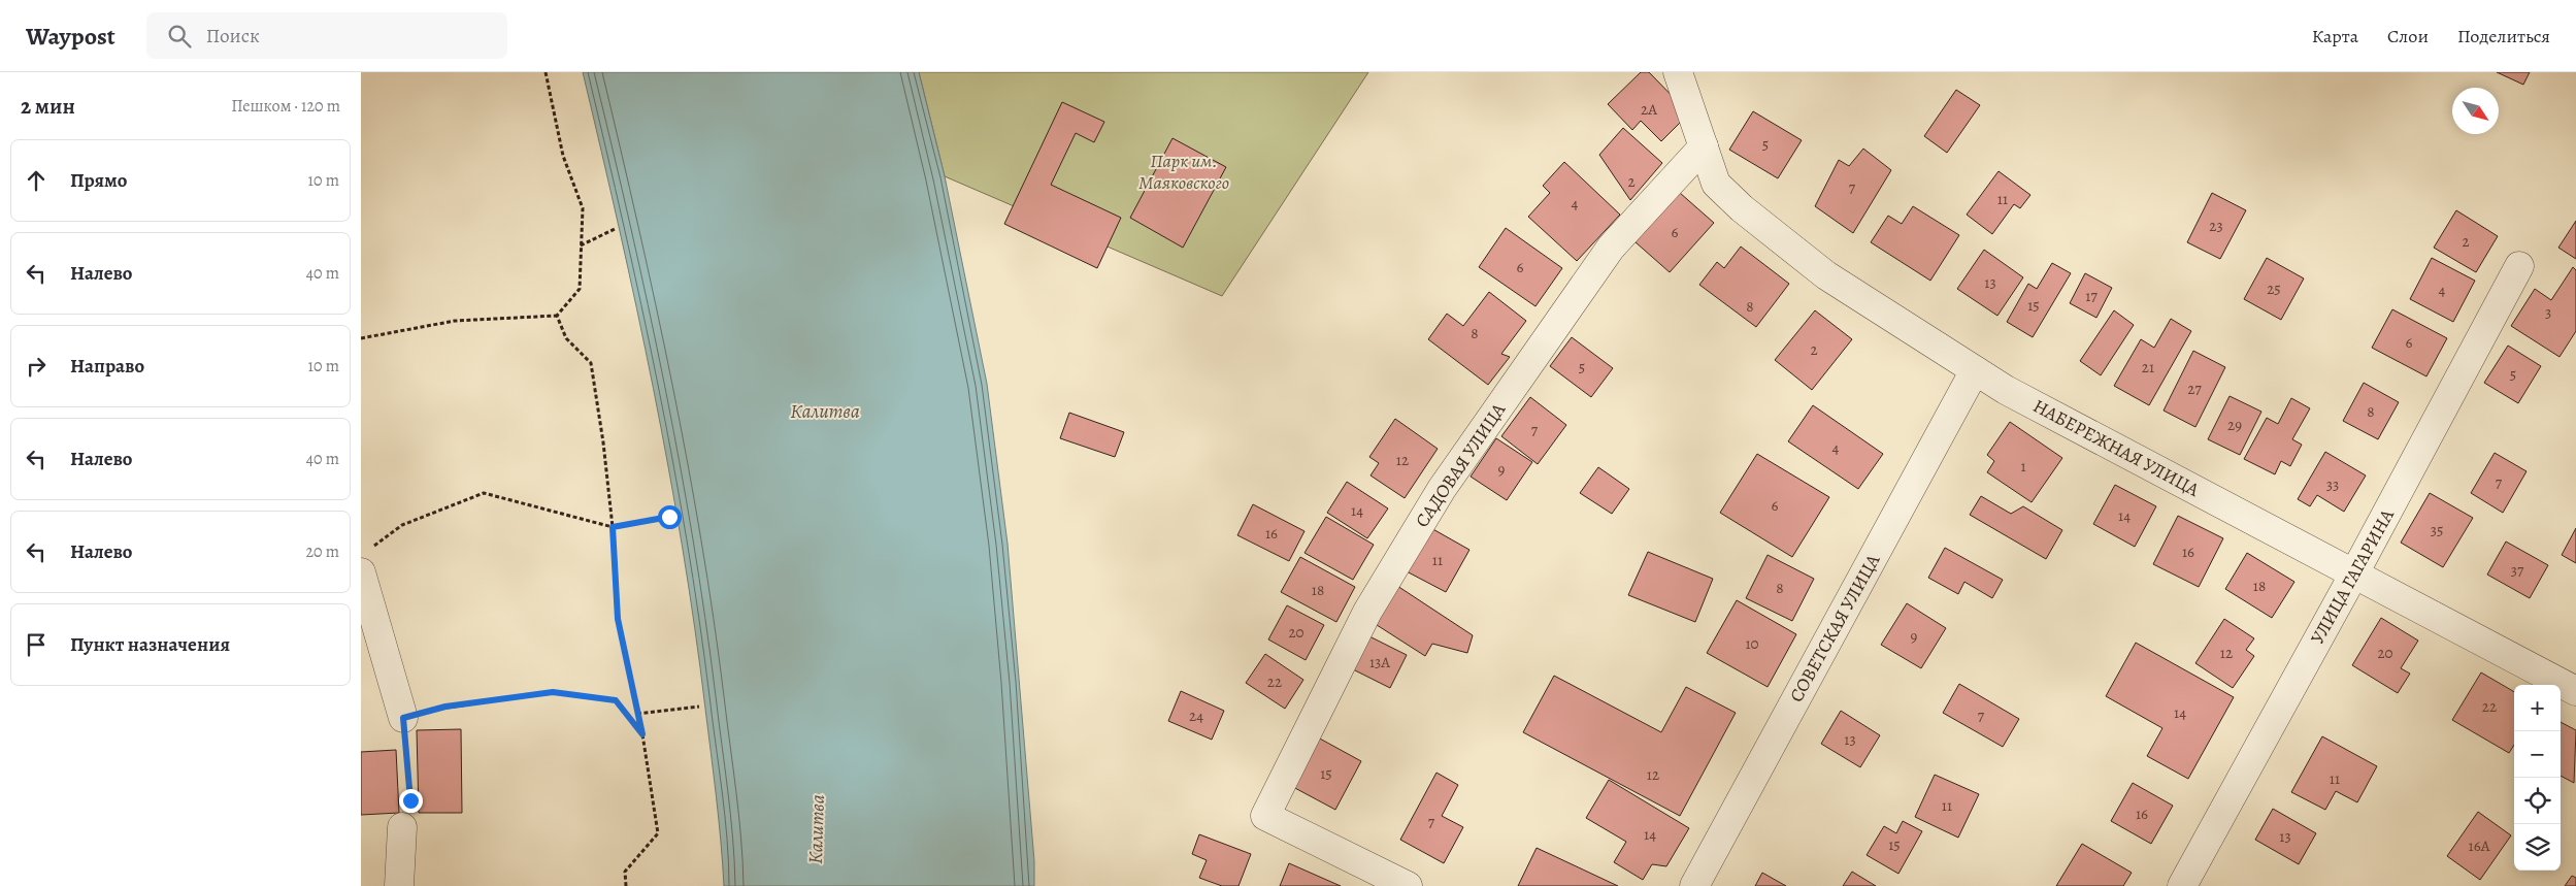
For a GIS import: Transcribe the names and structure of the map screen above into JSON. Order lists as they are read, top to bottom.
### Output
{
  "streets": {
    "street": [
      "НАБЕРЕЖНАЯ УЛИЦА",
      "САДОВАЯ УЛИЦА",
      "УЛИЦА ГАГАРИНА",
      "СОВЕТСКАЯ УЛИЦА"
    ]
  },
  "crossings": [
    ["НАБЕРЕЖНАЯ УЛИЦА", "САДОВАЯ УЛИЦА"],
    ["НАБЕРЕЖНАЯ УЛИЦА", "УЛИЦА ГАГАРИНА"],
    ["НАБЕРЕЖНАЯ УЛИЦА", "СОВЕТСКАЯ УЛИЦА"]
  ],
  "water": ["Калитва"],
  "parks": ["Парк им. Маяковского"],
  "house_numbers": [
    "2А",
    "5",
    "2",
    "7",
    "11",
    "4",
    "23",
    "6",
    "2",
    "6",
    "13",
    "25",
    "4",
    "17",
    "15",
    "8",
    "3",
    "8",
    "6",
    "2",
    "5",
    "21",
    "5",
    "27",
    "8",
    "29",
    "7",
    "4",
    "12",
    "1",
    "9",
    "7",
    "33",
    "6",
    "14",
    "14",
    "35",
    "16",
    "16",
    "11",
    "37",
    "18",
    "8",
    "18",
    "20",
    "9",
    "10",
    "12",
    "20",
    "13А",
    "22",
    "22",
    "14",
    "24",
    "7",
    "13",
    "15",
    "12",
    "11",
    "11",
    "16",
    "7",
    "14",
    "13",
    "15",
    "16А"
  ],
  "north": "bottom right",
  "page": {
    "header": "Waypost",
    "search": "Поиск",
    "nav": ["Карта", "Слои", "Поделиться"],
    "heading": ["2 мин", "Пешком · 120 m"],
    "list": [
      ["Прямо", "10 m"],
      ["Налево", "40 m"],
      ["Направо", "10 m"],
      ["Налево", "40 m"],
      ["Налево", "20 m"],
      "Пункт назначения"
    ],
    "map_buttons": ["+", "−"]
  }
}
